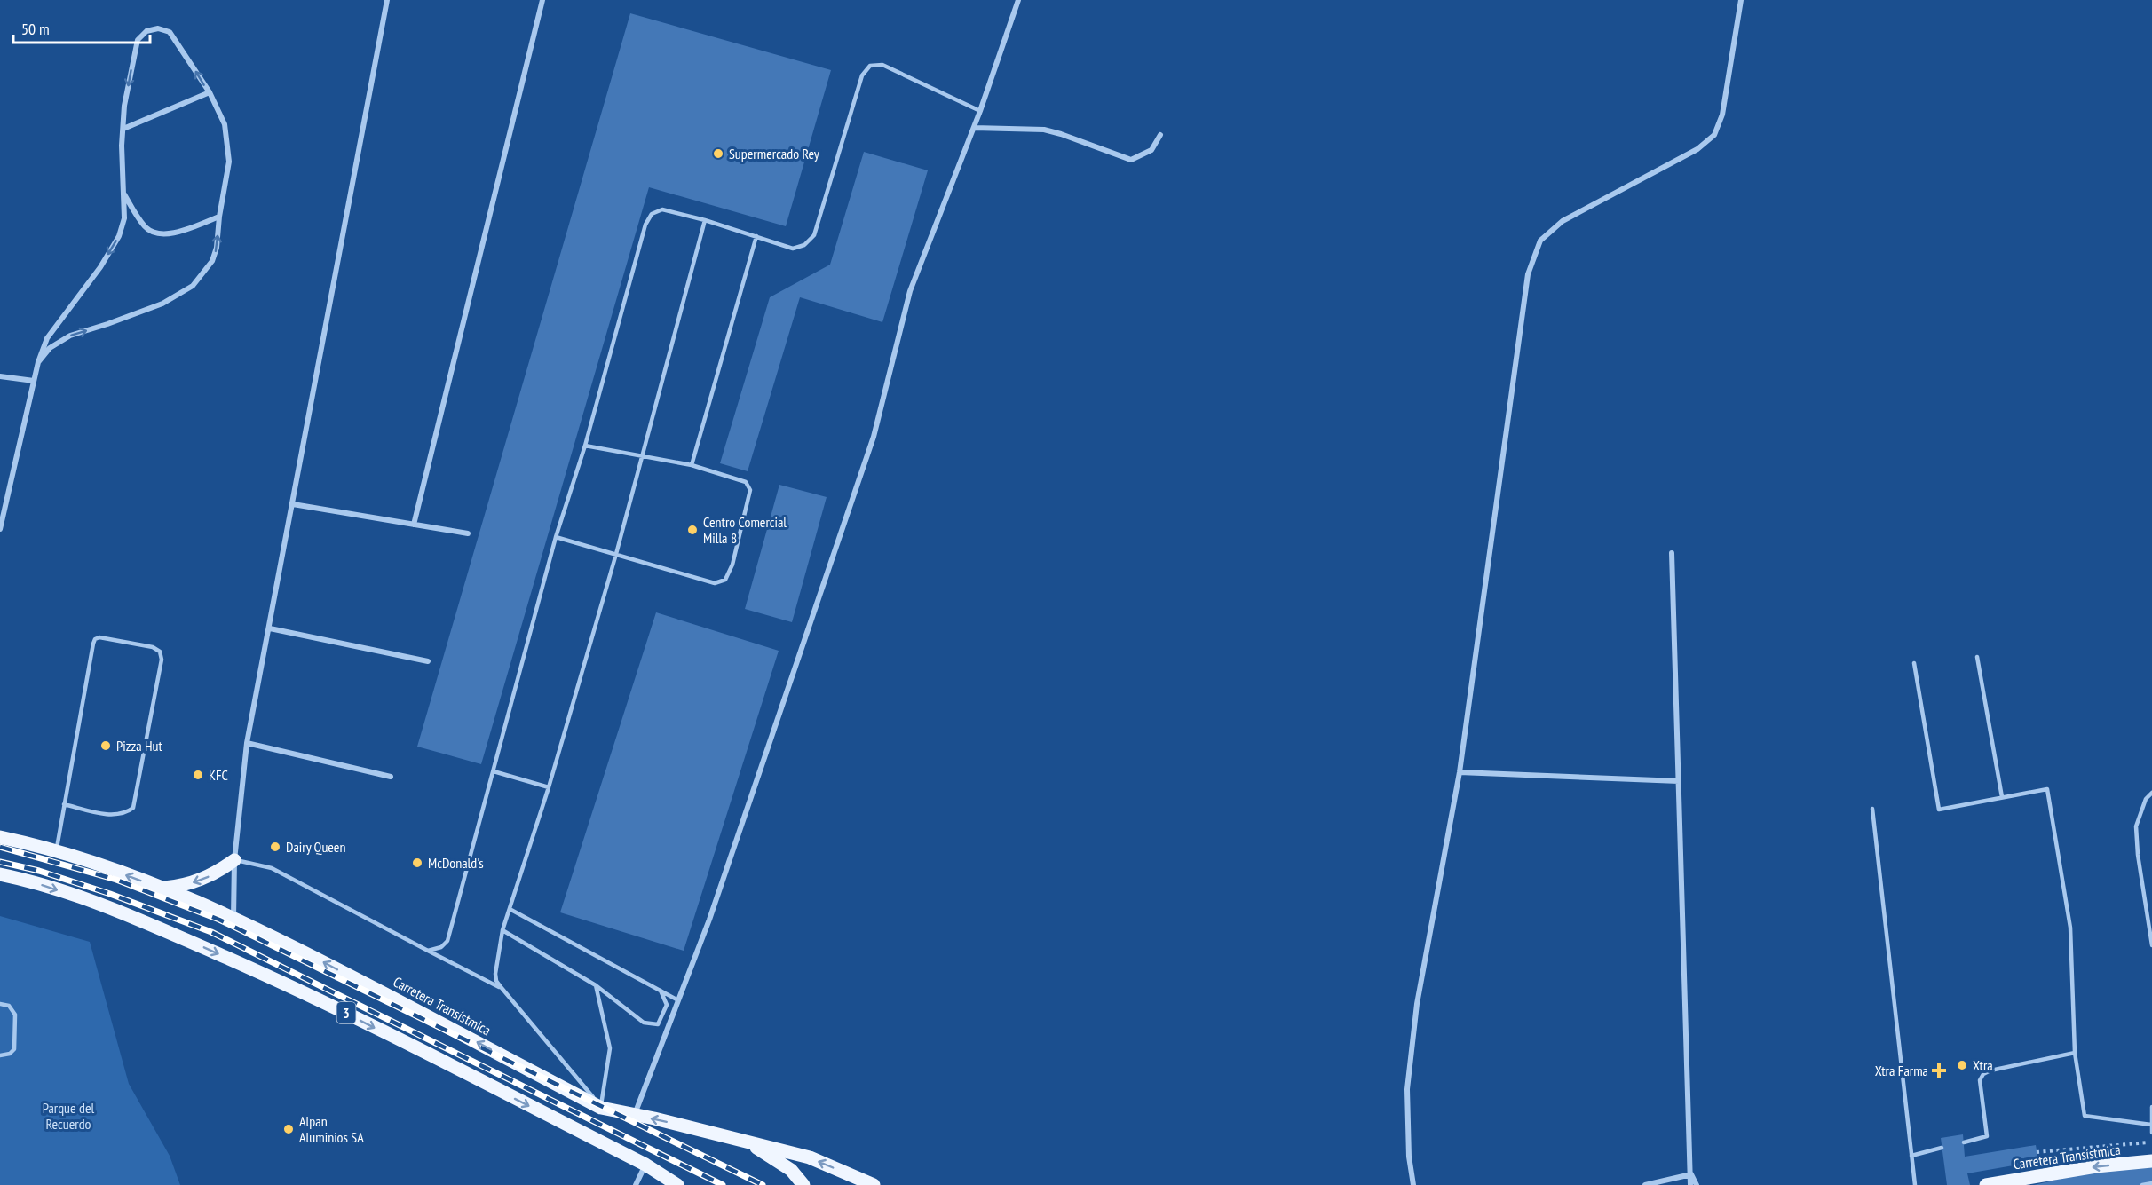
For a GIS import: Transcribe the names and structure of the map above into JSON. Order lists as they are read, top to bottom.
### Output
{
  "streets": {
    "main road": ["Carretera Transístmica", "3"]
  },
  "parks": ["Parque del Recuerdo"],
  "places": {
    "other": [
      "Supermercado Rey",
      "Centro Comercial Milla 8",
      "Pizza Hut",
      "KFC",
      "Dairy Queen",
      "McDonald's",
      "Xtra",
      "Alpan Aluminios SA"
    ],
    "health": ["Xtra Farma"]
  },
  "scale_bar": "50 m"
}
